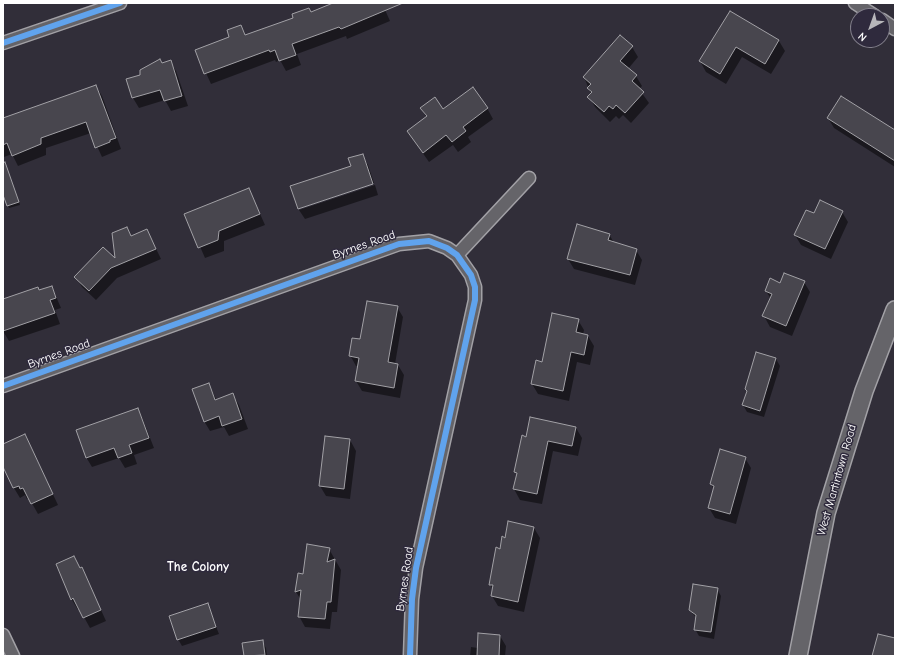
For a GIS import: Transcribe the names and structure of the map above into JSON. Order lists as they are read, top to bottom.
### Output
{
  "streets": {
    "main road": ["West Martintown Road"],
    "street": ["Byrnes Road"]
  },
  "districts": ["The Colony"],
  "north": "bottom left"
}
